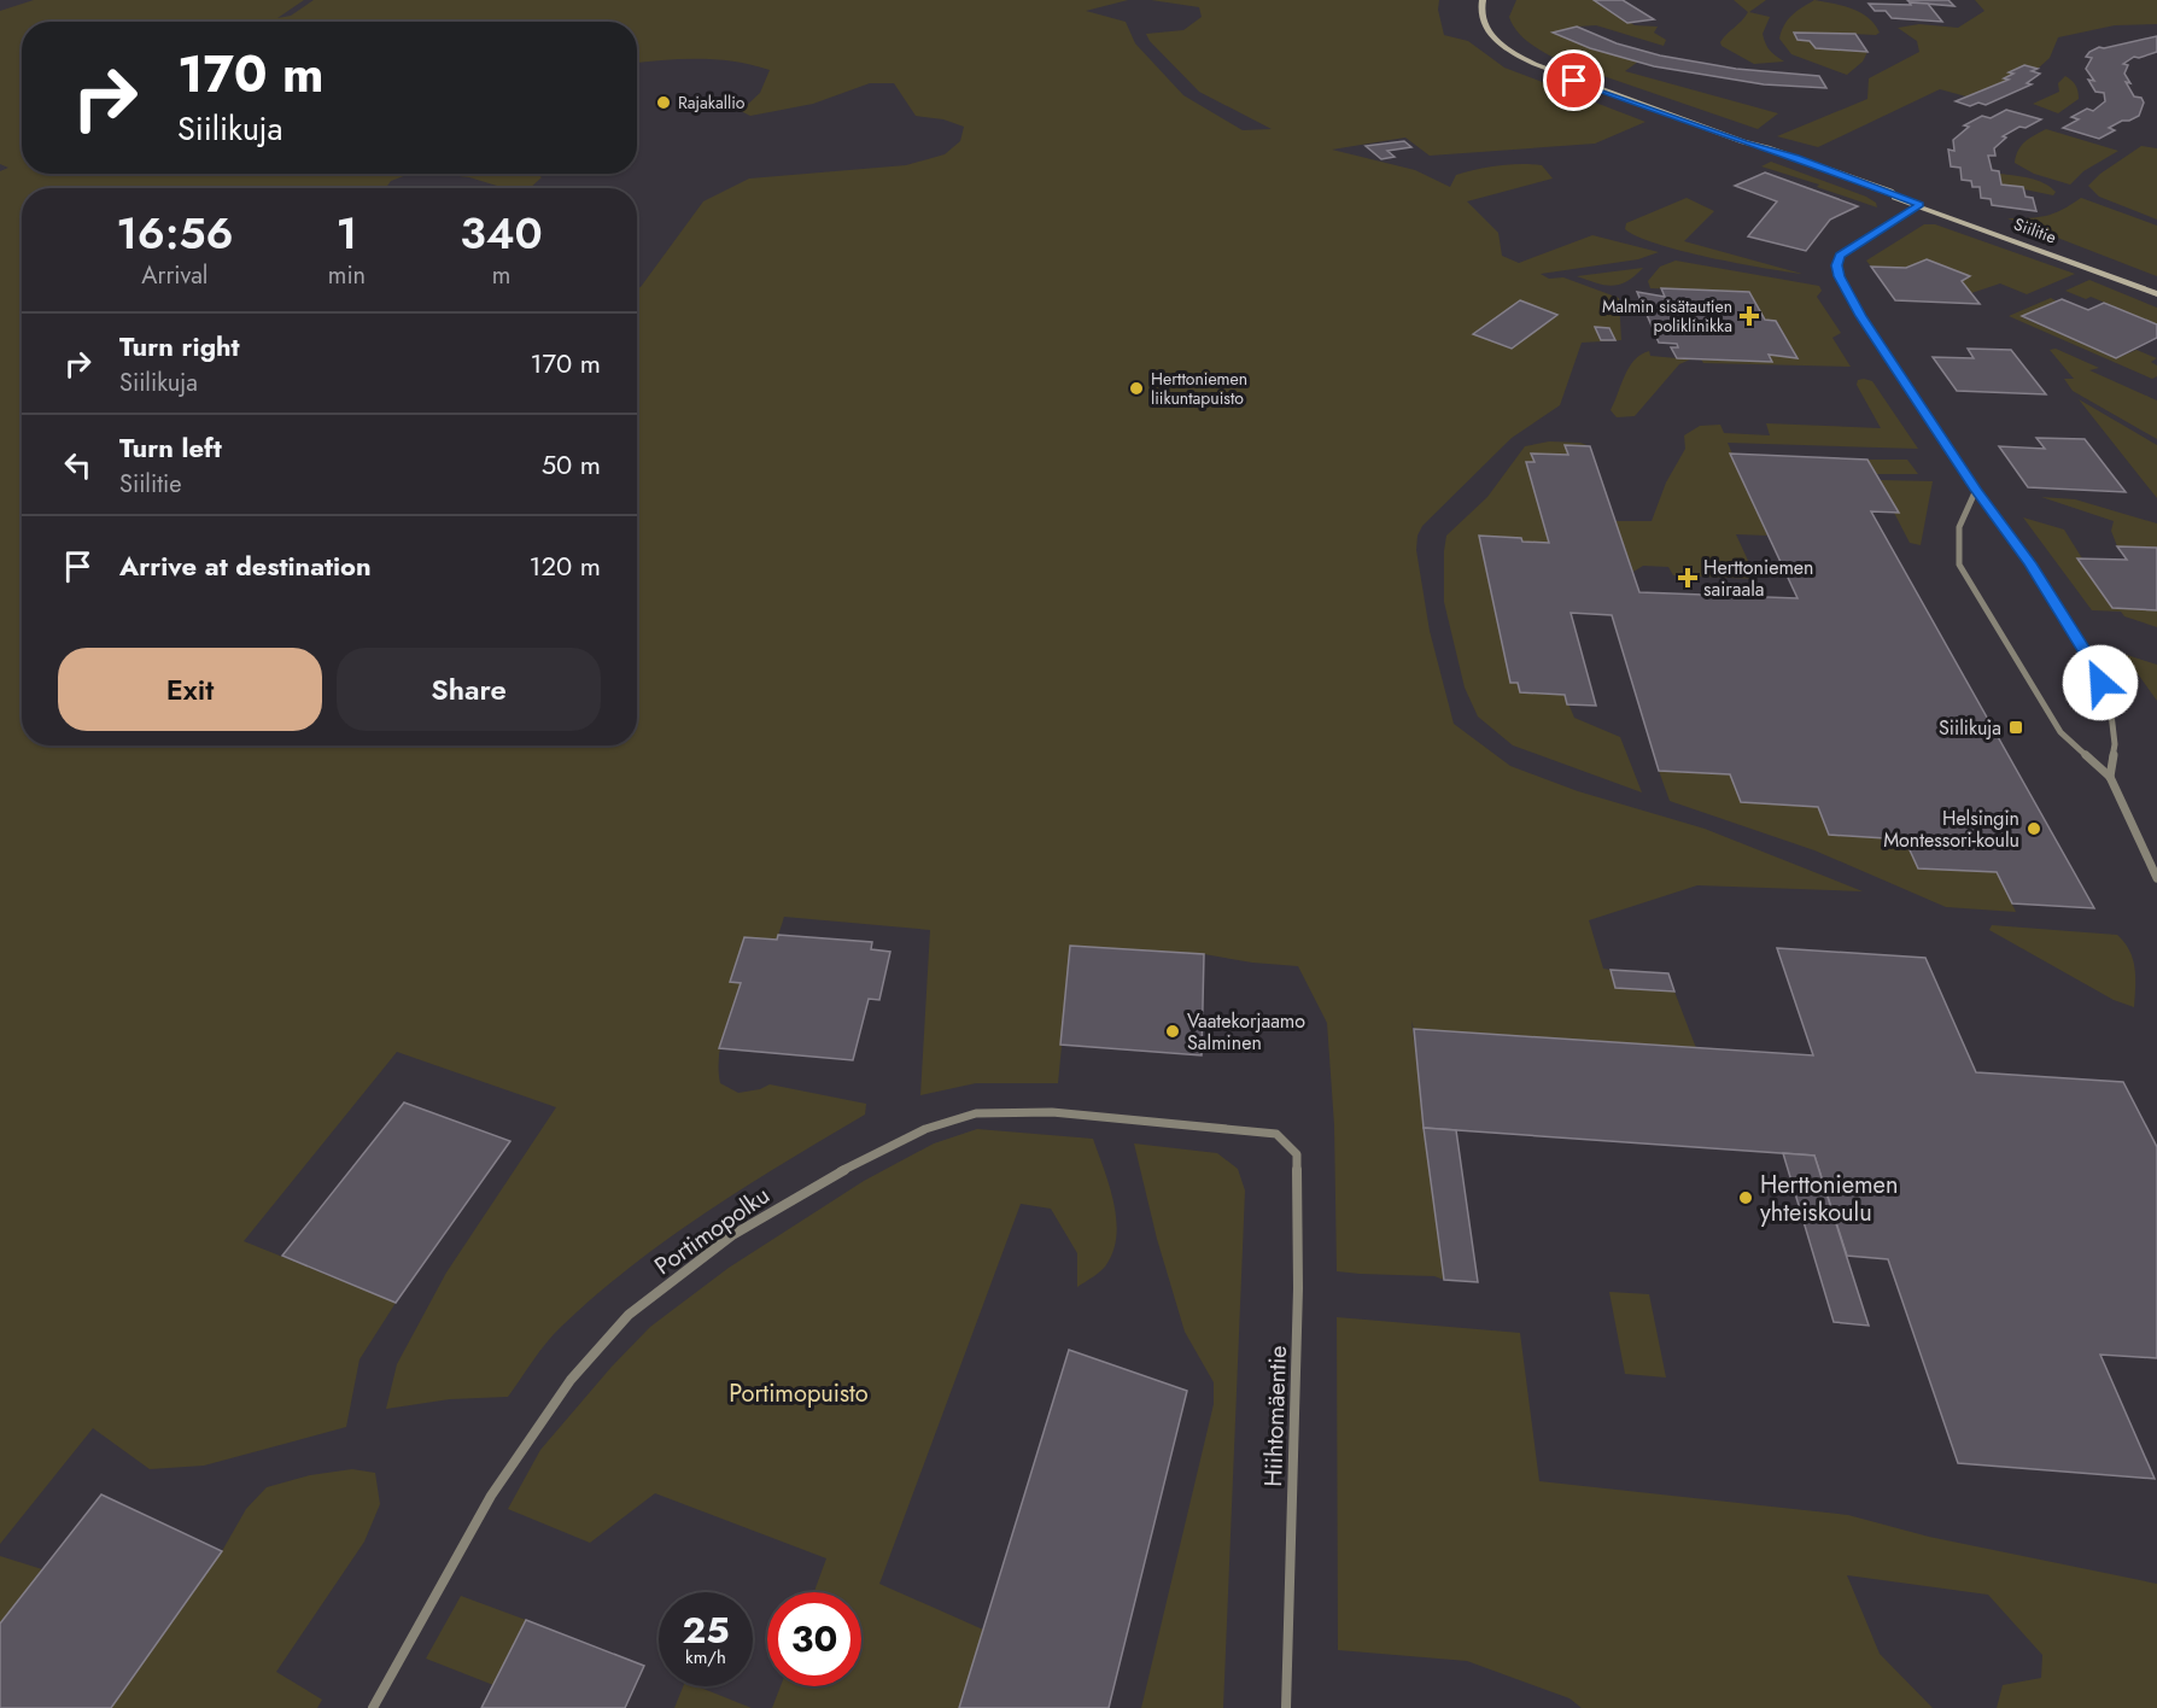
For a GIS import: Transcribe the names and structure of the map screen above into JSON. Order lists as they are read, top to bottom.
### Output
{
  "streets": {
    "street": ["Siilitie", "Portimopolku", "Hiihtomäentie"]
  },
  "crossings": [
    ["Portimopolku", "Hiihtomäentie"]
  ],
  "parks": ["Portimopuisto"],
  "places": {
    "other": [
      "Rajakallio",
      "Herttoniemen liikuntapuisto",
      "Helsingin Montessori-koulu",
      "Vaatekorjaamo Salminen",
      "Herttoniemen yhteiskoulu"
    ],
    "health": ["Malmin sisätautien poliklinikka", "Herttoniemen sairaala"],
    "transit": ["Siilikuja"]
  },
  "page": {
    "turn": ["170 m", "Siilikuja"],
    "eta": [
      "16:56",
      "Arrival",
      "1",
      "min",
      "340",
      "m"
    ],
    "list": [
      {
        "name": "Turn right",
        "note": "Siilikuja",
        "value": "170 m"
      },
      {
        "name": "Turn left",
        "note": "Siilitie",
        "value": "50 m"
      },
      {
        "name": "Arrive at destination",
        "value": "120 m"
      }
    ],
    "buttons": ["Exit", "Share"],
    "speed": "25 km/h",
    "limit": "30"
  }
}
